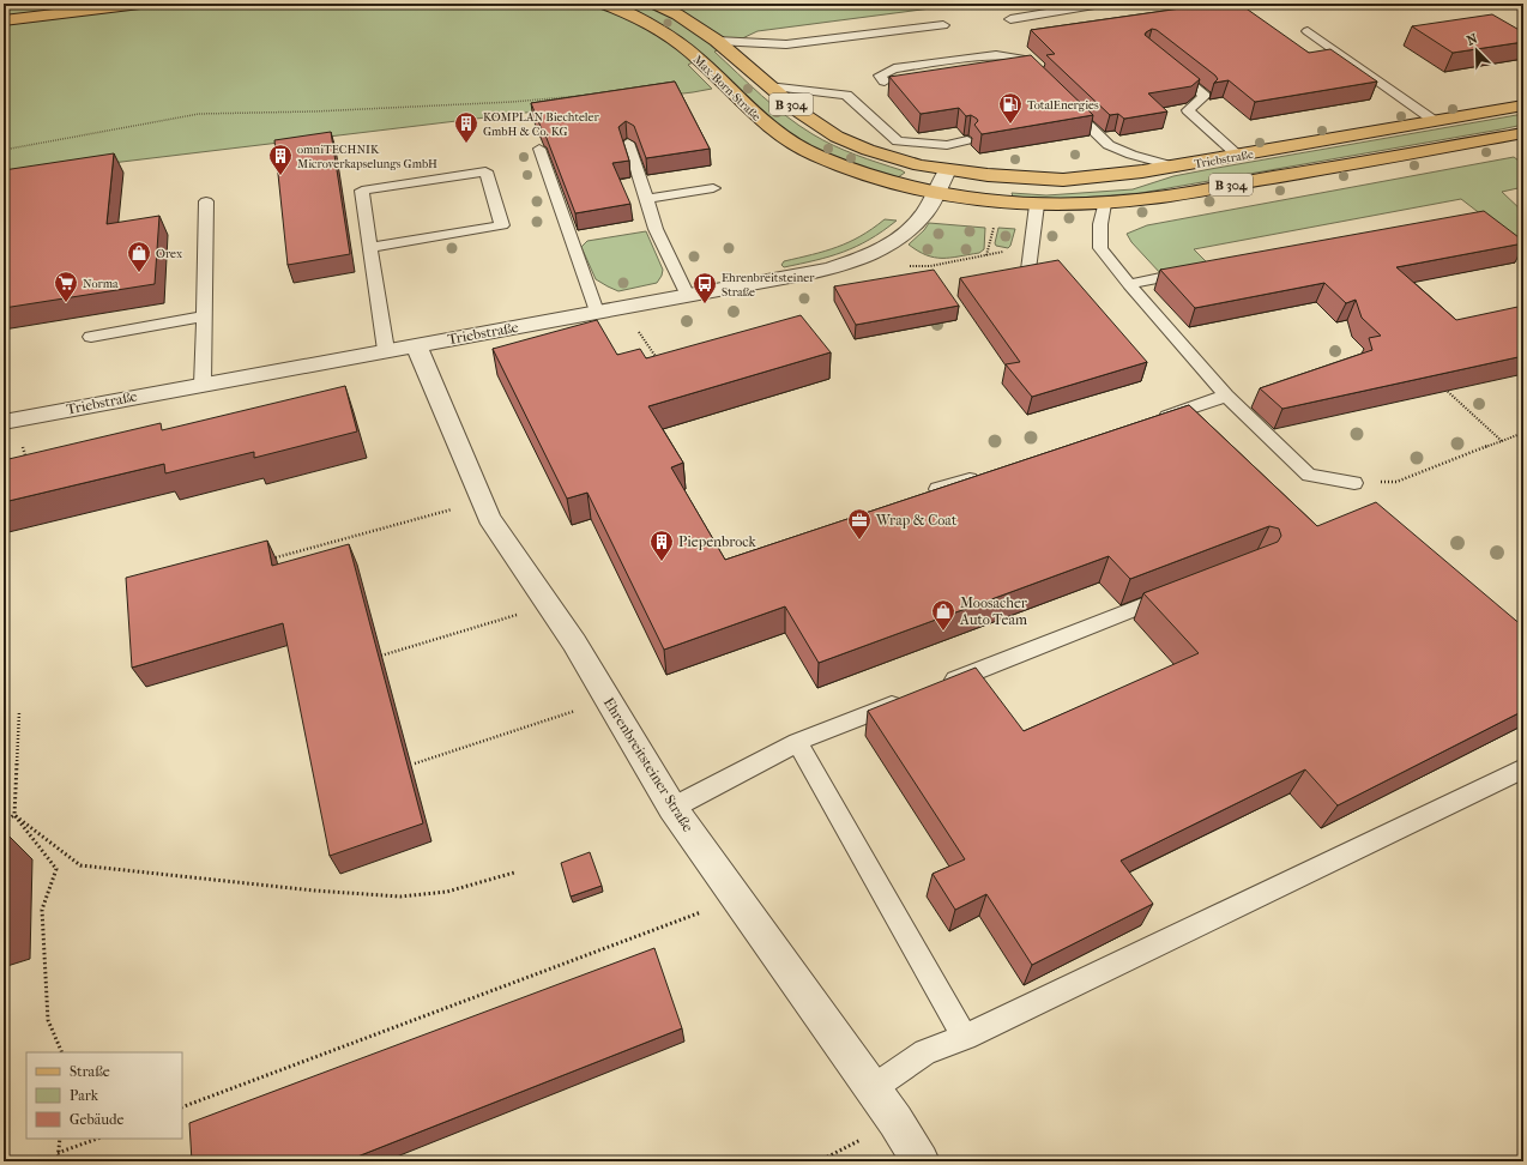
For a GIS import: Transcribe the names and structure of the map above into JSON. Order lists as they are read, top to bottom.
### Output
{
  "streets": {
    "main road": ["Max-Born-Straße", "B 304", "Triebstraße"],
    "street": ["Ehrenbreitsteiner Straße"]
  },
  "crossings": [
    ["Max-Born-Straße", "Triebstraße"],
    ["Triebstraße", "Ehrenbreitsteiner Straße"]
  ],
  "places": {
    "fuel station": ["TotalEnergies"],
    "building": ["KOMPLAN Biechteler GmbH & Co. KG", "omniTECHNIK Microverkapselungs GmbH", "Piepenbrock"],
    "shop": ["Orex", "Moosacher Auto Team"],
    "supermarket": ["Norma"],
    "bus stop": ["Ehrenbreitsteiner Straße"],
    "office": ["Wrap & Coat"]
  },
  "legend": ["Straße", "Park", "Gebäude"],
  "north": "top left"
}
